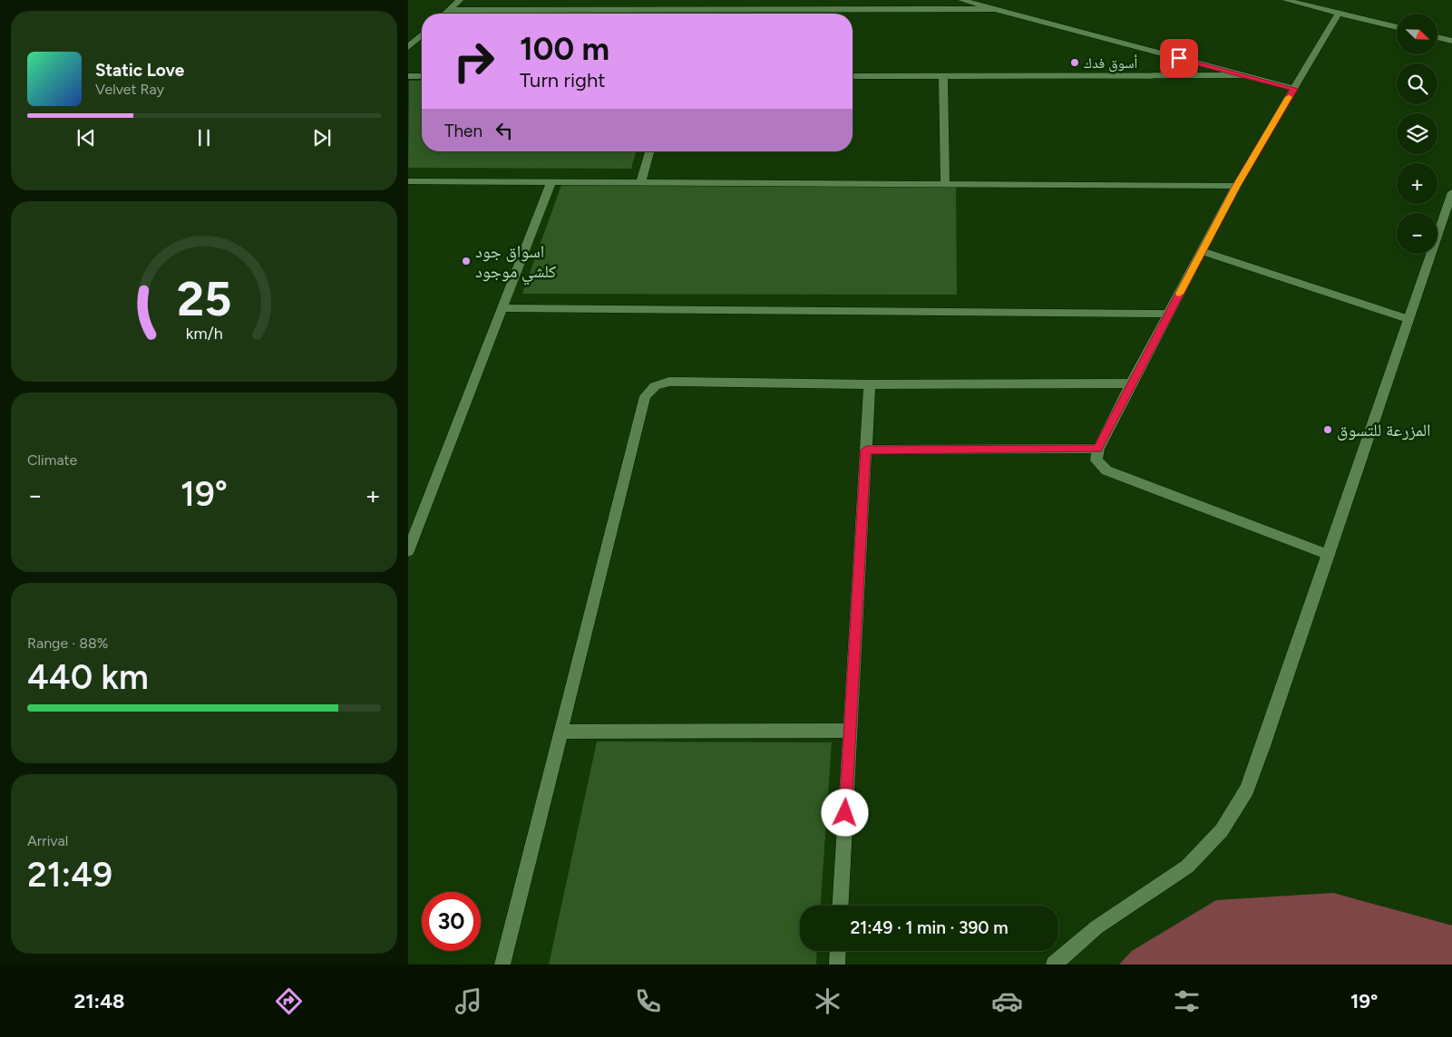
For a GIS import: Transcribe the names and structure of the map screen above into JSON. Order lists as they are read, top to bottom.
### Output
{
  "places": ["أسوق فدك", "اسواق جود كلشي موجود", "المزرعة للتسوق"],
  "north": "bottom right",
  "page": {
    "map_buttons": ["+", "−"],
    "turn": ["100 m", "Turn right"],
    "song": ["Static Love", "Velvet Ray"],
    "then": "Then",
    "tile": [
      "Climate",
      ["Range · 88%", "440 km"],
      ["Arrival", "21:49"]
    ],
    "heat": ["−", "19°", "+"],
    "limit": "30",
    "trip": "21:49 · 1 min · 390 m",
    "tabs": ["21:48", "19°"],
    "gauge": ["25", "km/h"]
  }
}
